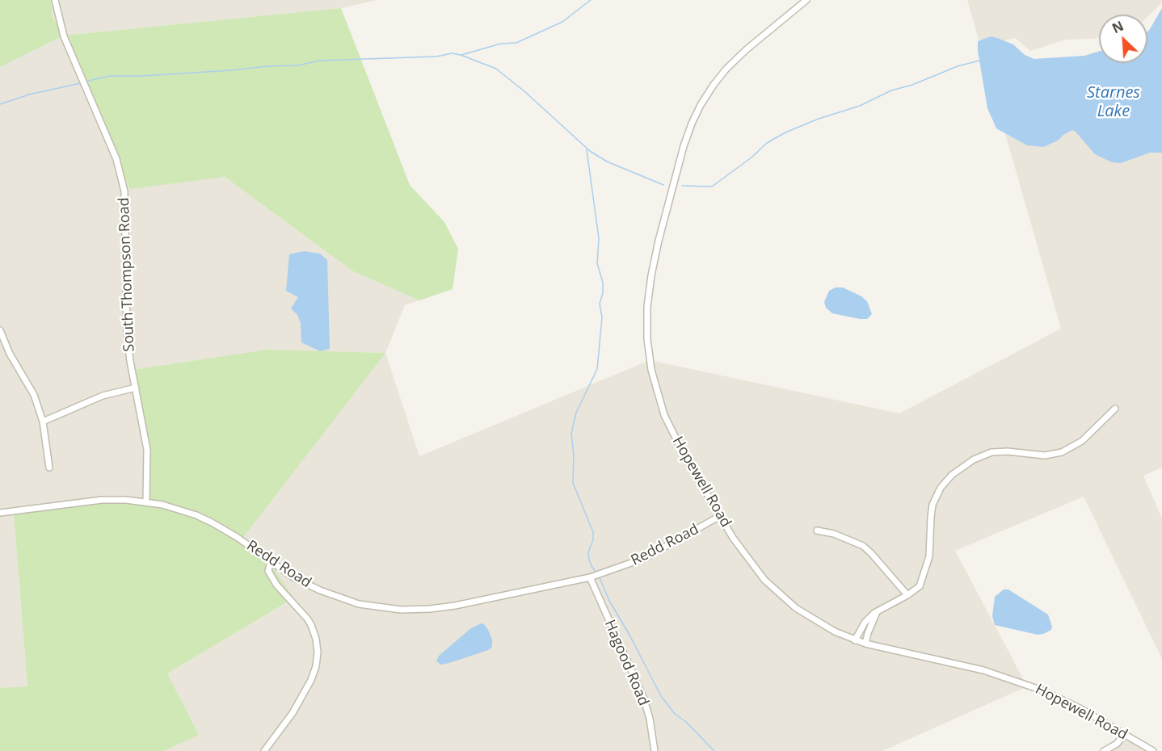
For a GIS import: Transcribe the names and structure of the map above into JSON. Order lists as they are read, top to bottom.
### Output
{
  "streets": {
    "street": [
      "South Thompson Road",
      "Hopewell Road",
      "Redd Road",
      "Hagood Road"
    ]
  },
  "crossings": [
    ["South Thompson Road", "Redd Road"],
    ["Hopewell Road", "Redd Road"],
    ["Redd Road", "Hagood Road"]
  ],
  "water": ["Starnes Lake"],
  "north": "top left"
}
